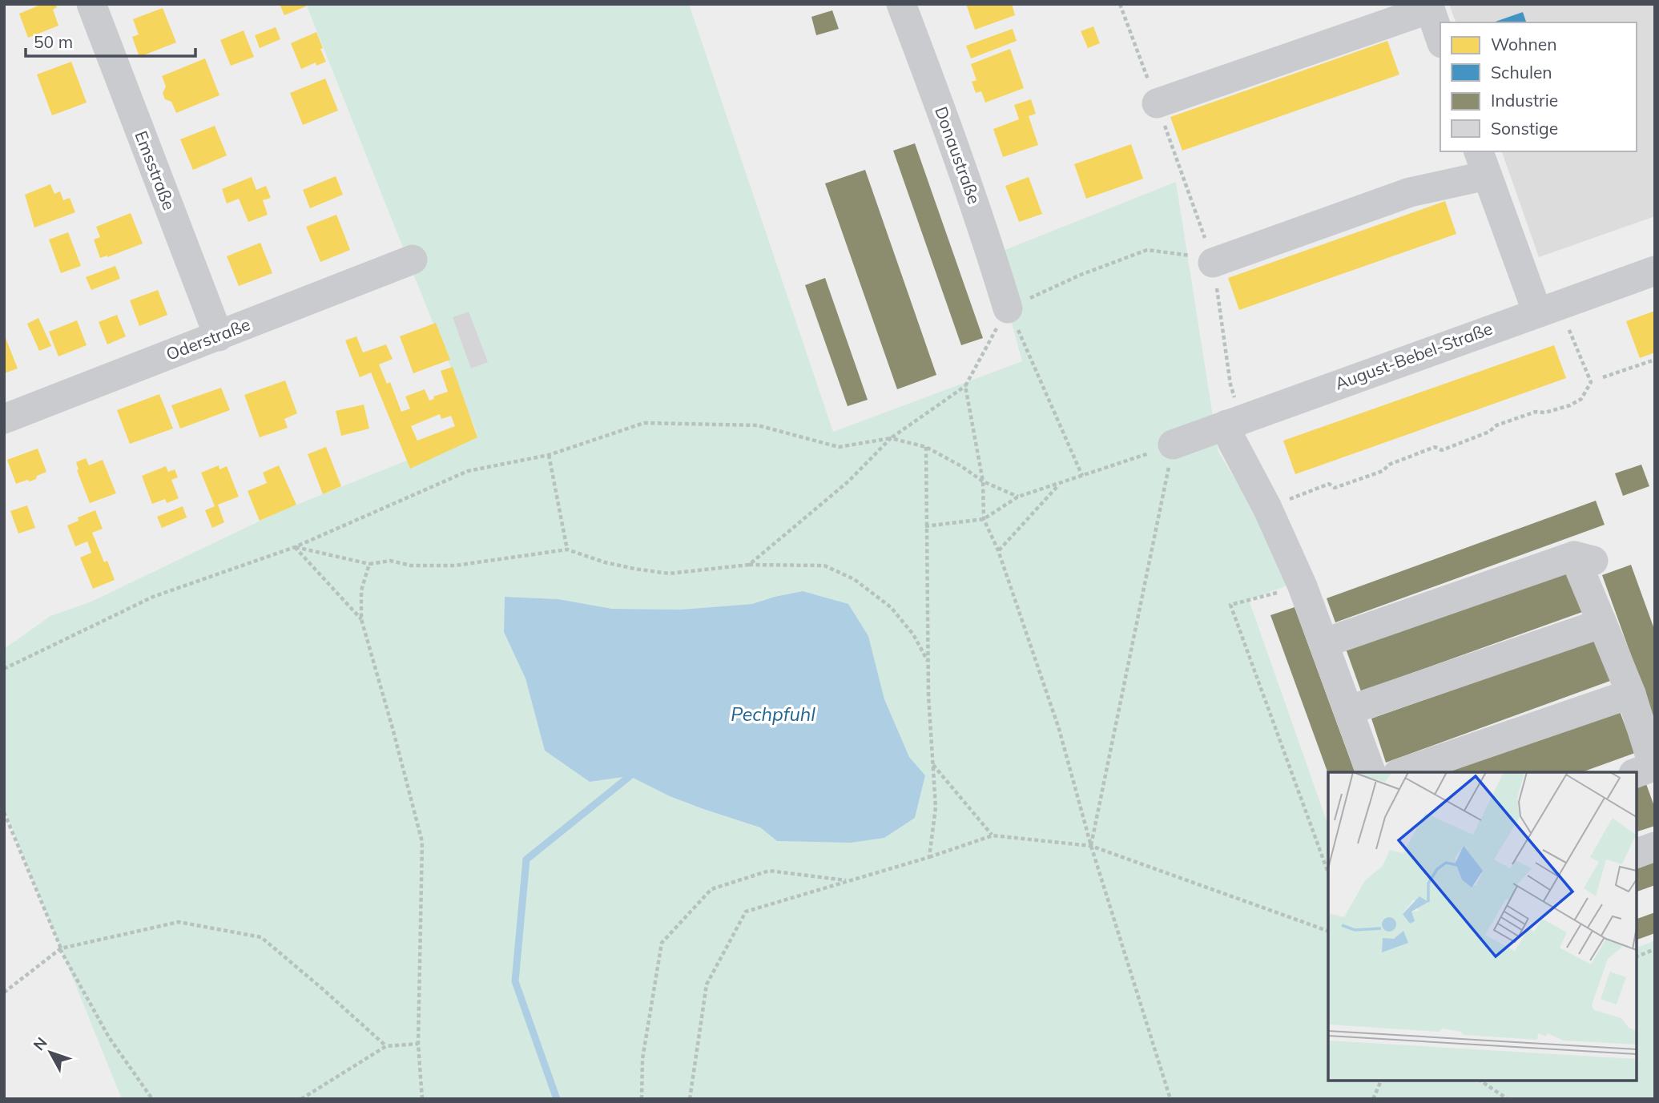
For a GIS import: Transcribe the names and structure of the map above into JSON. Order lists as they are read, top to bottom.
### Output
{
  "streets": {
    "street": [
      "Donaustraße",
      "Emsstraße",
      "Oderstraße",
      "August-Bebel-Straße"
    ]
  },
  "crossings": [
    ["Emsstraße", "Oderstraße"]
  ],
  "water": ["Pechpfuhl"],
  "legend": [
    "Wohnen",
    "Schulen",
    "Industrie",
    "Sonstige"
  ],
  "scale_bar": "50 m",
  "north": "top left"
}
